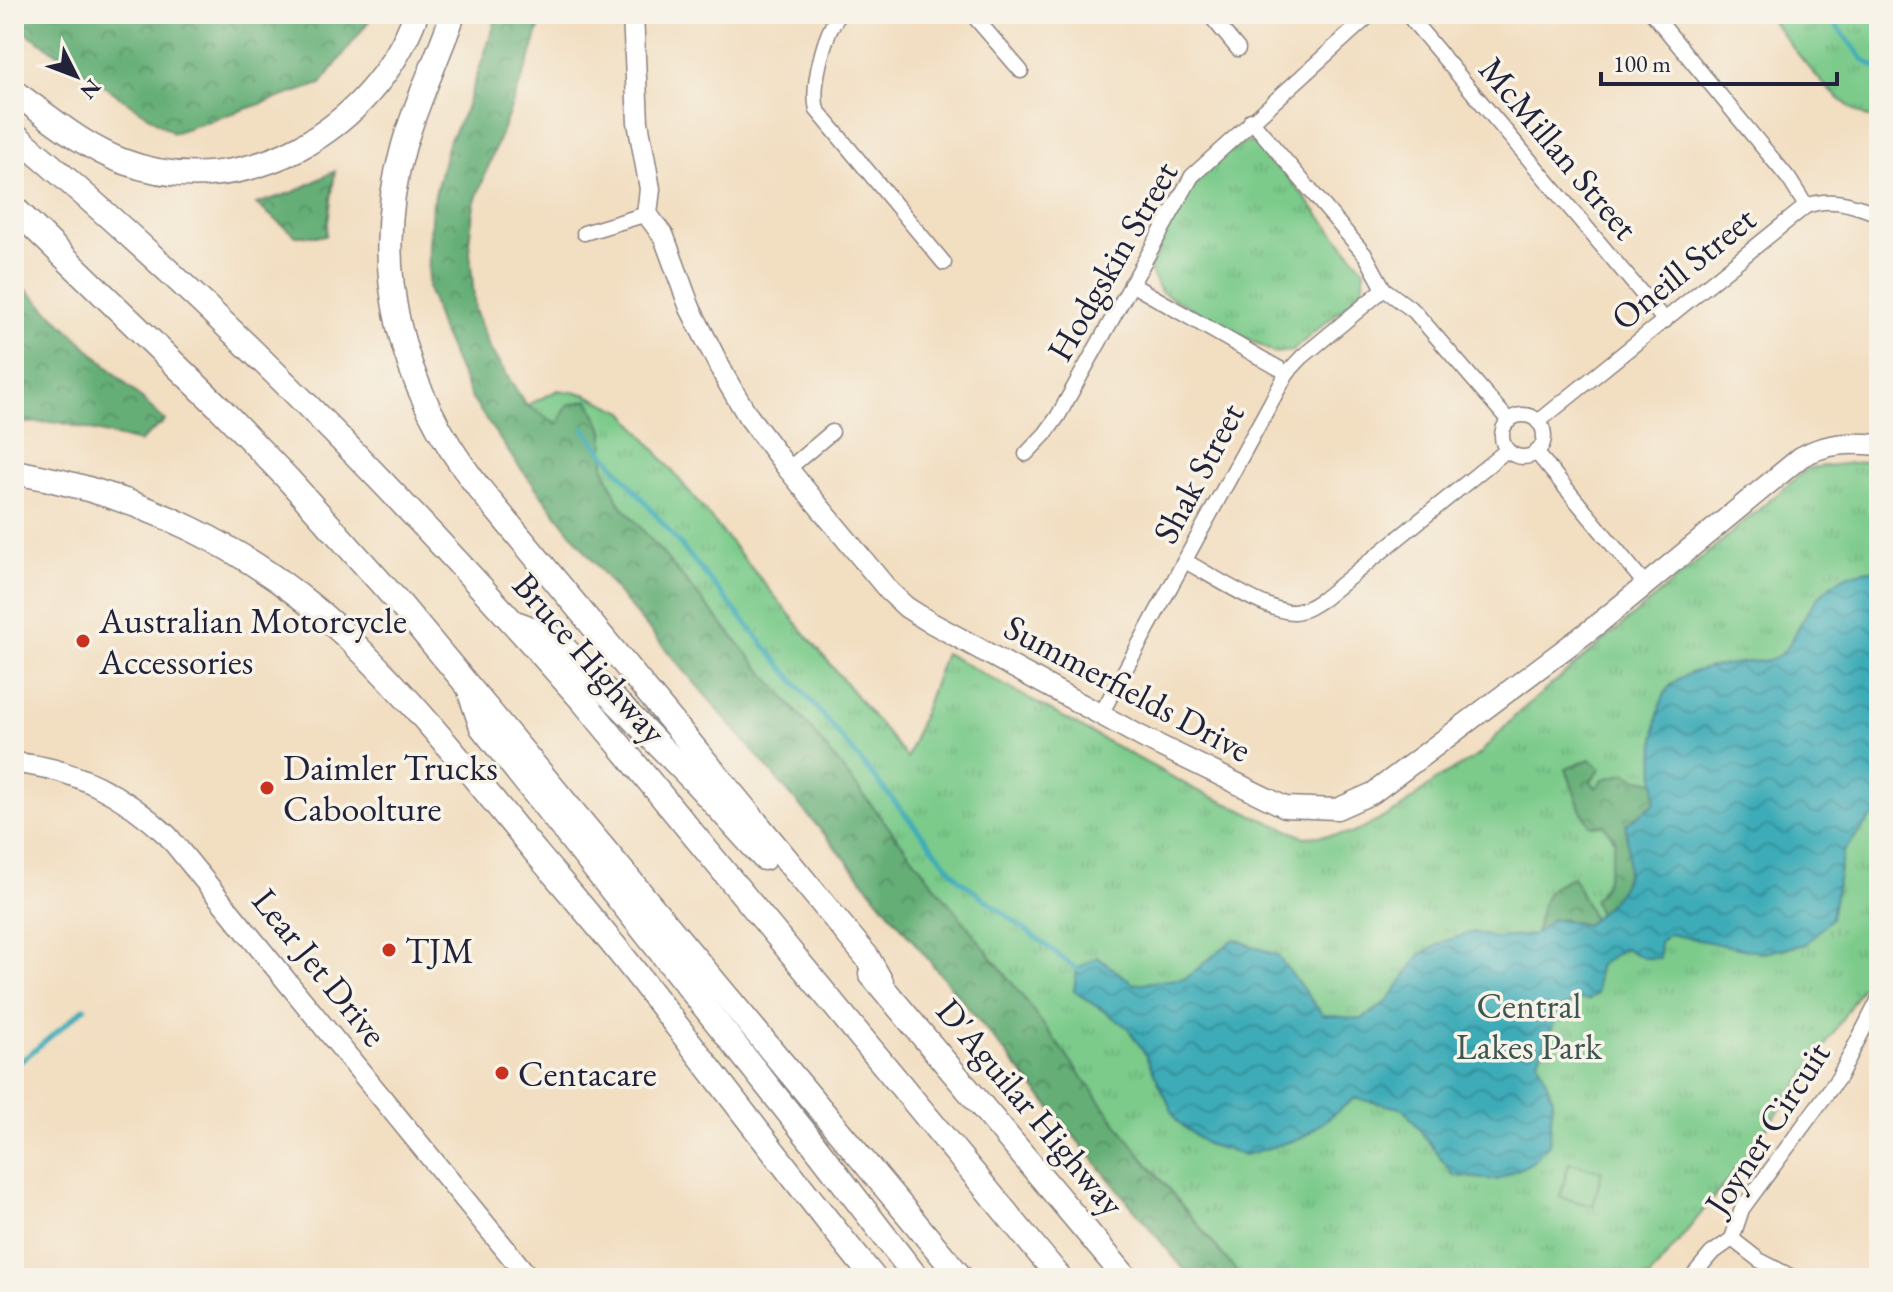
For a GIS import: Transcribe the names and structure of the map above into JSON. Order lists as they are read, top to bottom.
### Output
{
  "streets": {
    "highway": ["Bruce Highway", "D'Aguilar Highway"],
    "street": [
      "McMillan Street",
      "Hodgskin Street",
      "Oneill Street",
      "Shak Street",
      "Summerfields Drive",
      "Lear Jet Drive",
      "Joyner Circuit"
    ]
  },
  "crossings": [
    ["McMillan Street", "Oneill Street"],
    ["Shak Street", "Summerfields Drive"]
  ],
  "parks": ["Central Lakes Park"],
  "places": [
    "Australian Motorcycle Accessories",
    "Daimler Trucks Caboolture",
    "TJM",
    "Centacare"
  ],
  "scale_bar": "100 m",
  "north": "bottom right"
}
